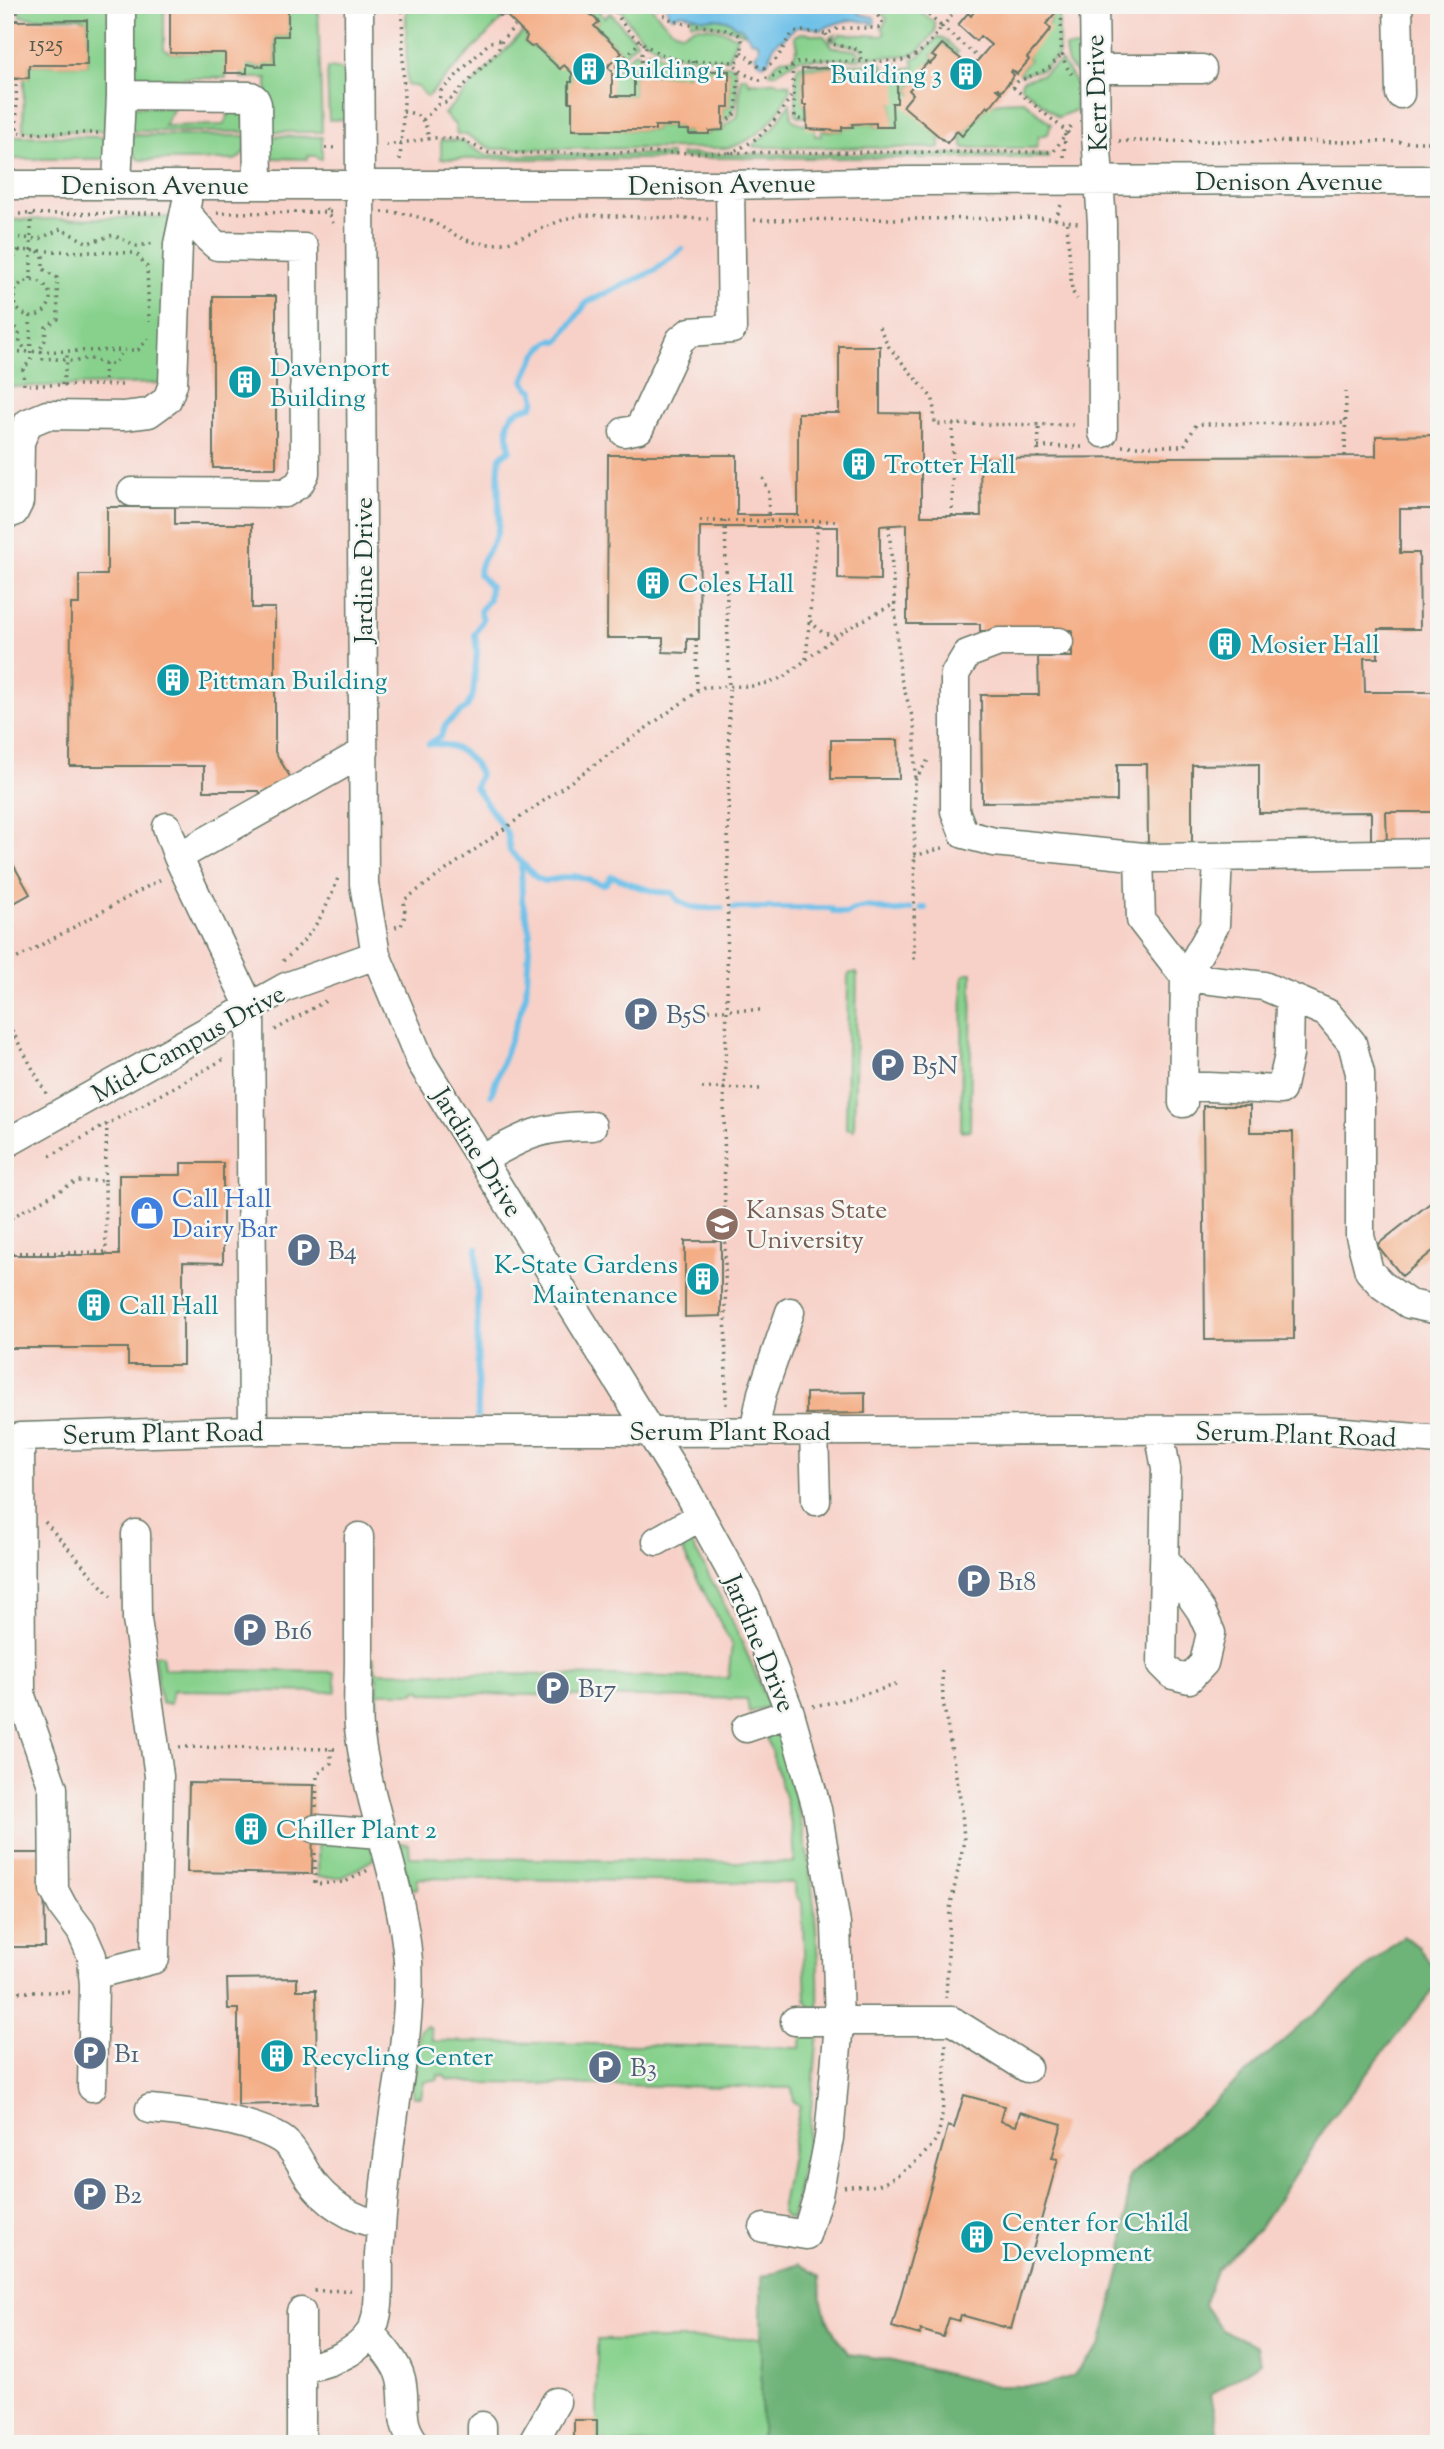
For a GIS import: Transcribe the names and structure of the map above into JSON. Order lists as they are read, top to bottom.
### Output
{
  "streets": {
    "street": [
      "Kerr Drive",
      "Denison Avenue",
      "Jardine Drive",
      "Mid-Campus Drive",
      "Serum Plant Road"
    ]
  },
  "crossings": [
    ["Kerr Drive", "Denison Avenue"],
    ["Denison Avenue", "Jardine Drive"],
    ["Jardine Drive", "Mid-Campus Drive"],
    ["Jardine Drive", "Serum Plant Road"]
  ],
  "places": {
    "building": [
      "Building 1",
      "Building 3",
      "Davenport Building",
      "Trotter Hall",
      "Coles Hall",
      "Mosier Hall",
      "Pittman Building",
      "K-State Gardens Maintenance",
      "Call Hall",
      "Chiller Plant 2",
      "Recycling Center",
      "Center for Child Development"
    ],
    "parking": [
      "B5S",
      "B5N",
      "B4",
      "B18",
      "B16",
      "B17",
      "B1",
      "B3",
      "B2"
    ],
    "shop": ["Call Hall Dairy Bar"],
    "school or university": ["Kansas State University"]
  },
  "house_numbers": ["1525"]
}
